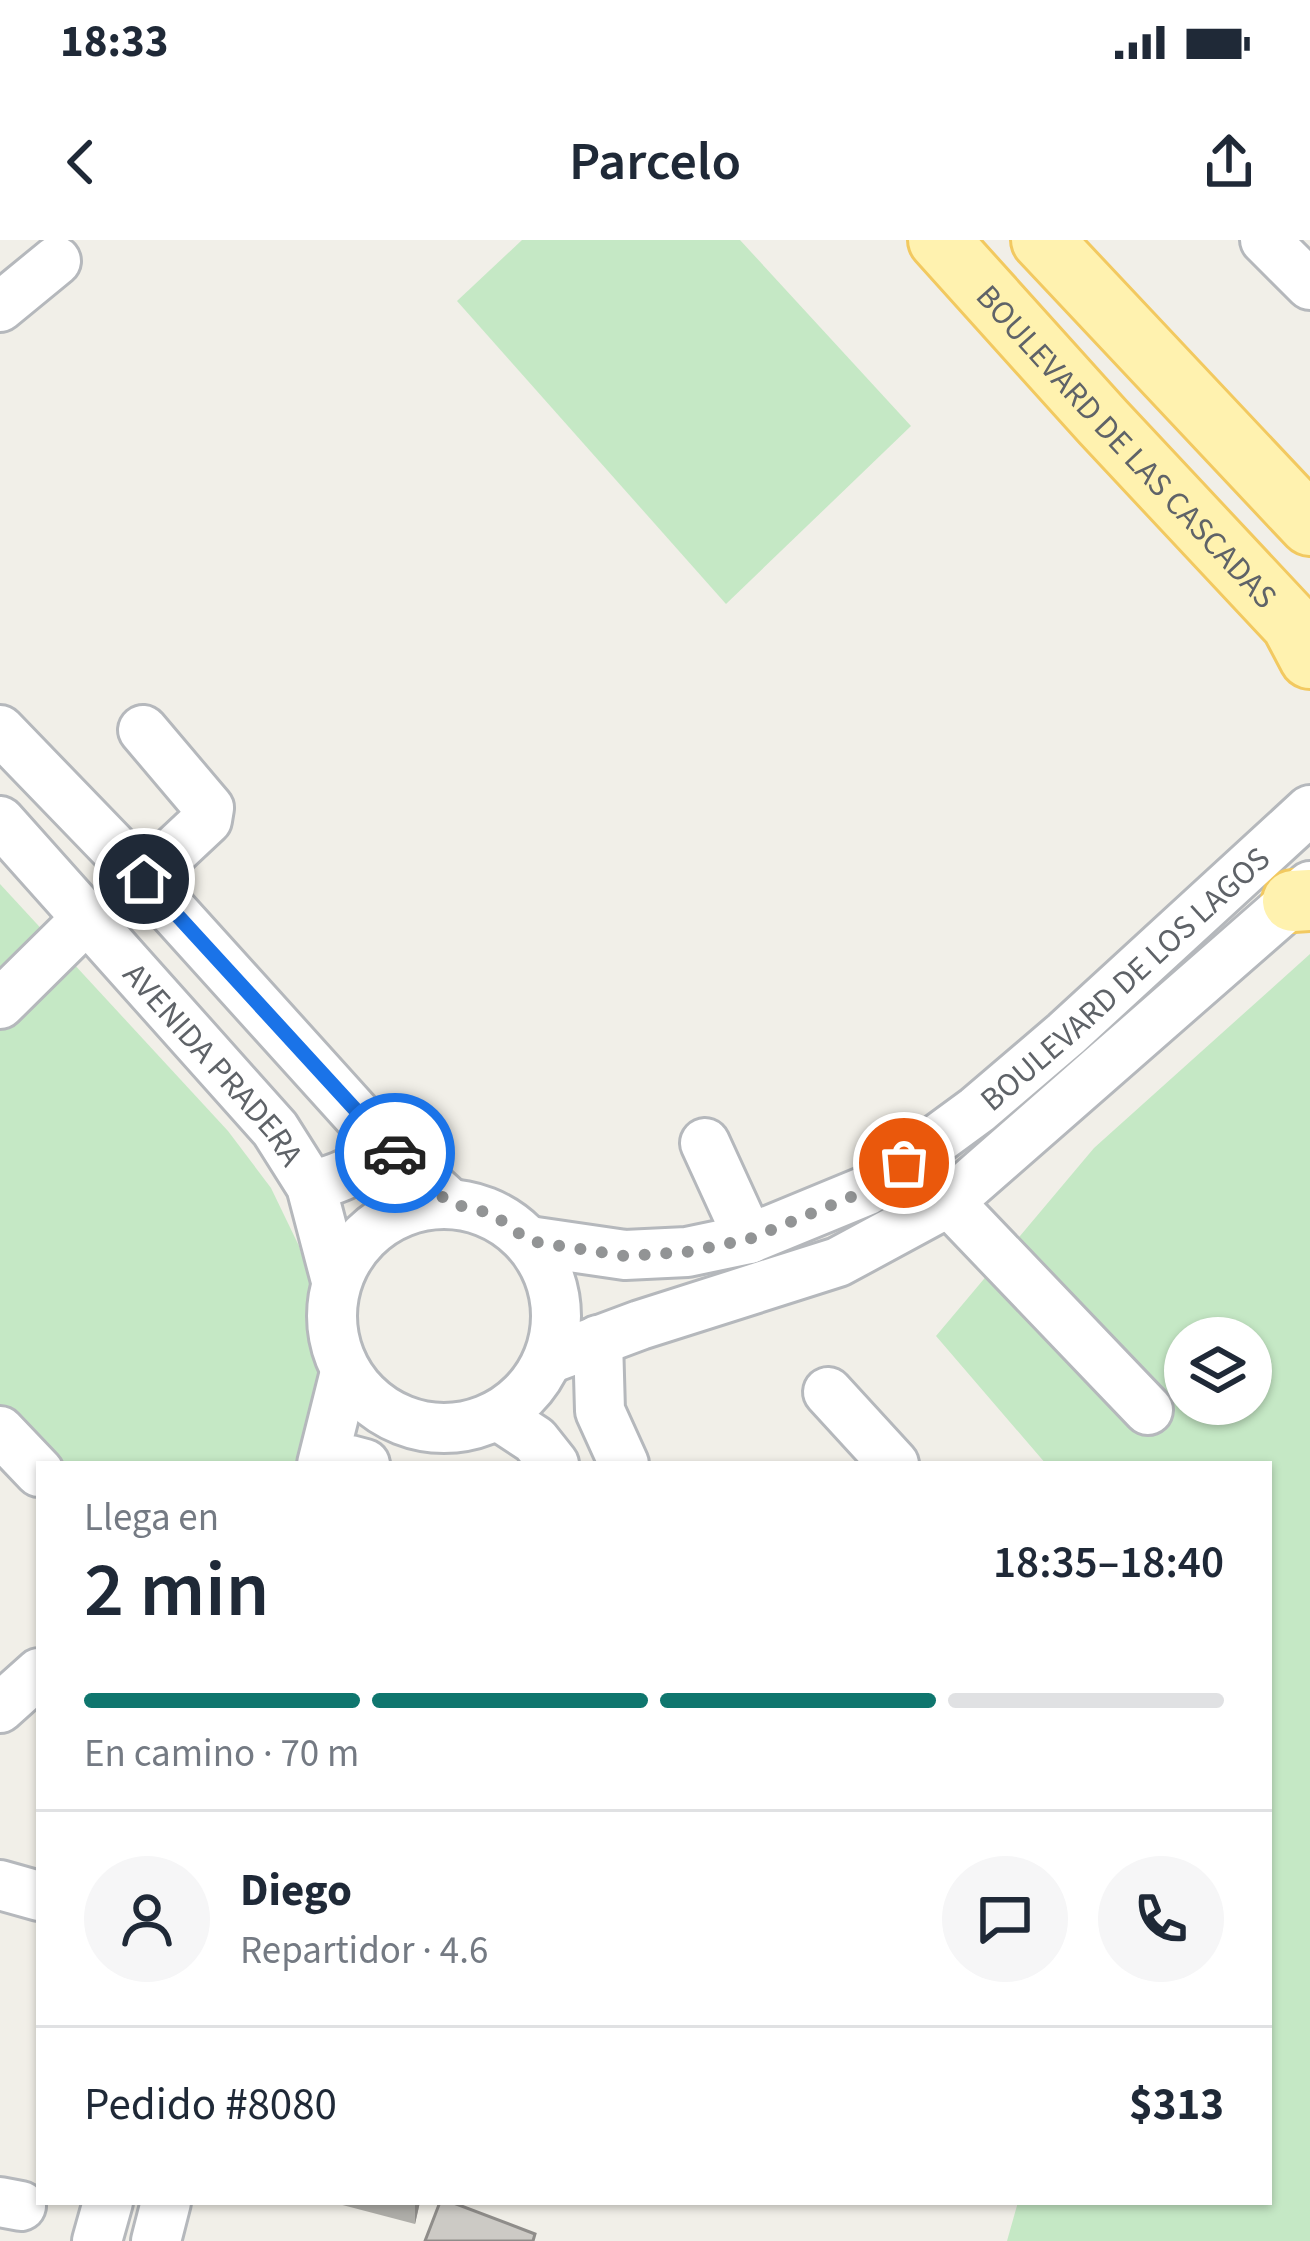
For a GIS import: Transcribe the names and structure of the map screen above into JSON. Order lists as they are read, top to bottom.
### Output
{
  "streets": {
    "main road": ["BOULEVARD DE LAS CASCADAS"],
    "street": ["BOULEVARD DE LOS LAGOS", "AVENIDA PRADERA"]
  },
  "crossings": [
    ["BOULEVARD DE LOS LAGOS", "AVENIDA PRADERA"]
  ],
  "page": {
    "status": "18:33",
    "header": "Parcelo",
    "heading": ["2 min", "Llega en", "18:35–18:40"],
    "panel": [
      "Diego",
      "Repartidor · 4.6",
      "Pedido #8080",
      "$313"
    ],
    "bar": "En camino · 70 m"
  }
}
